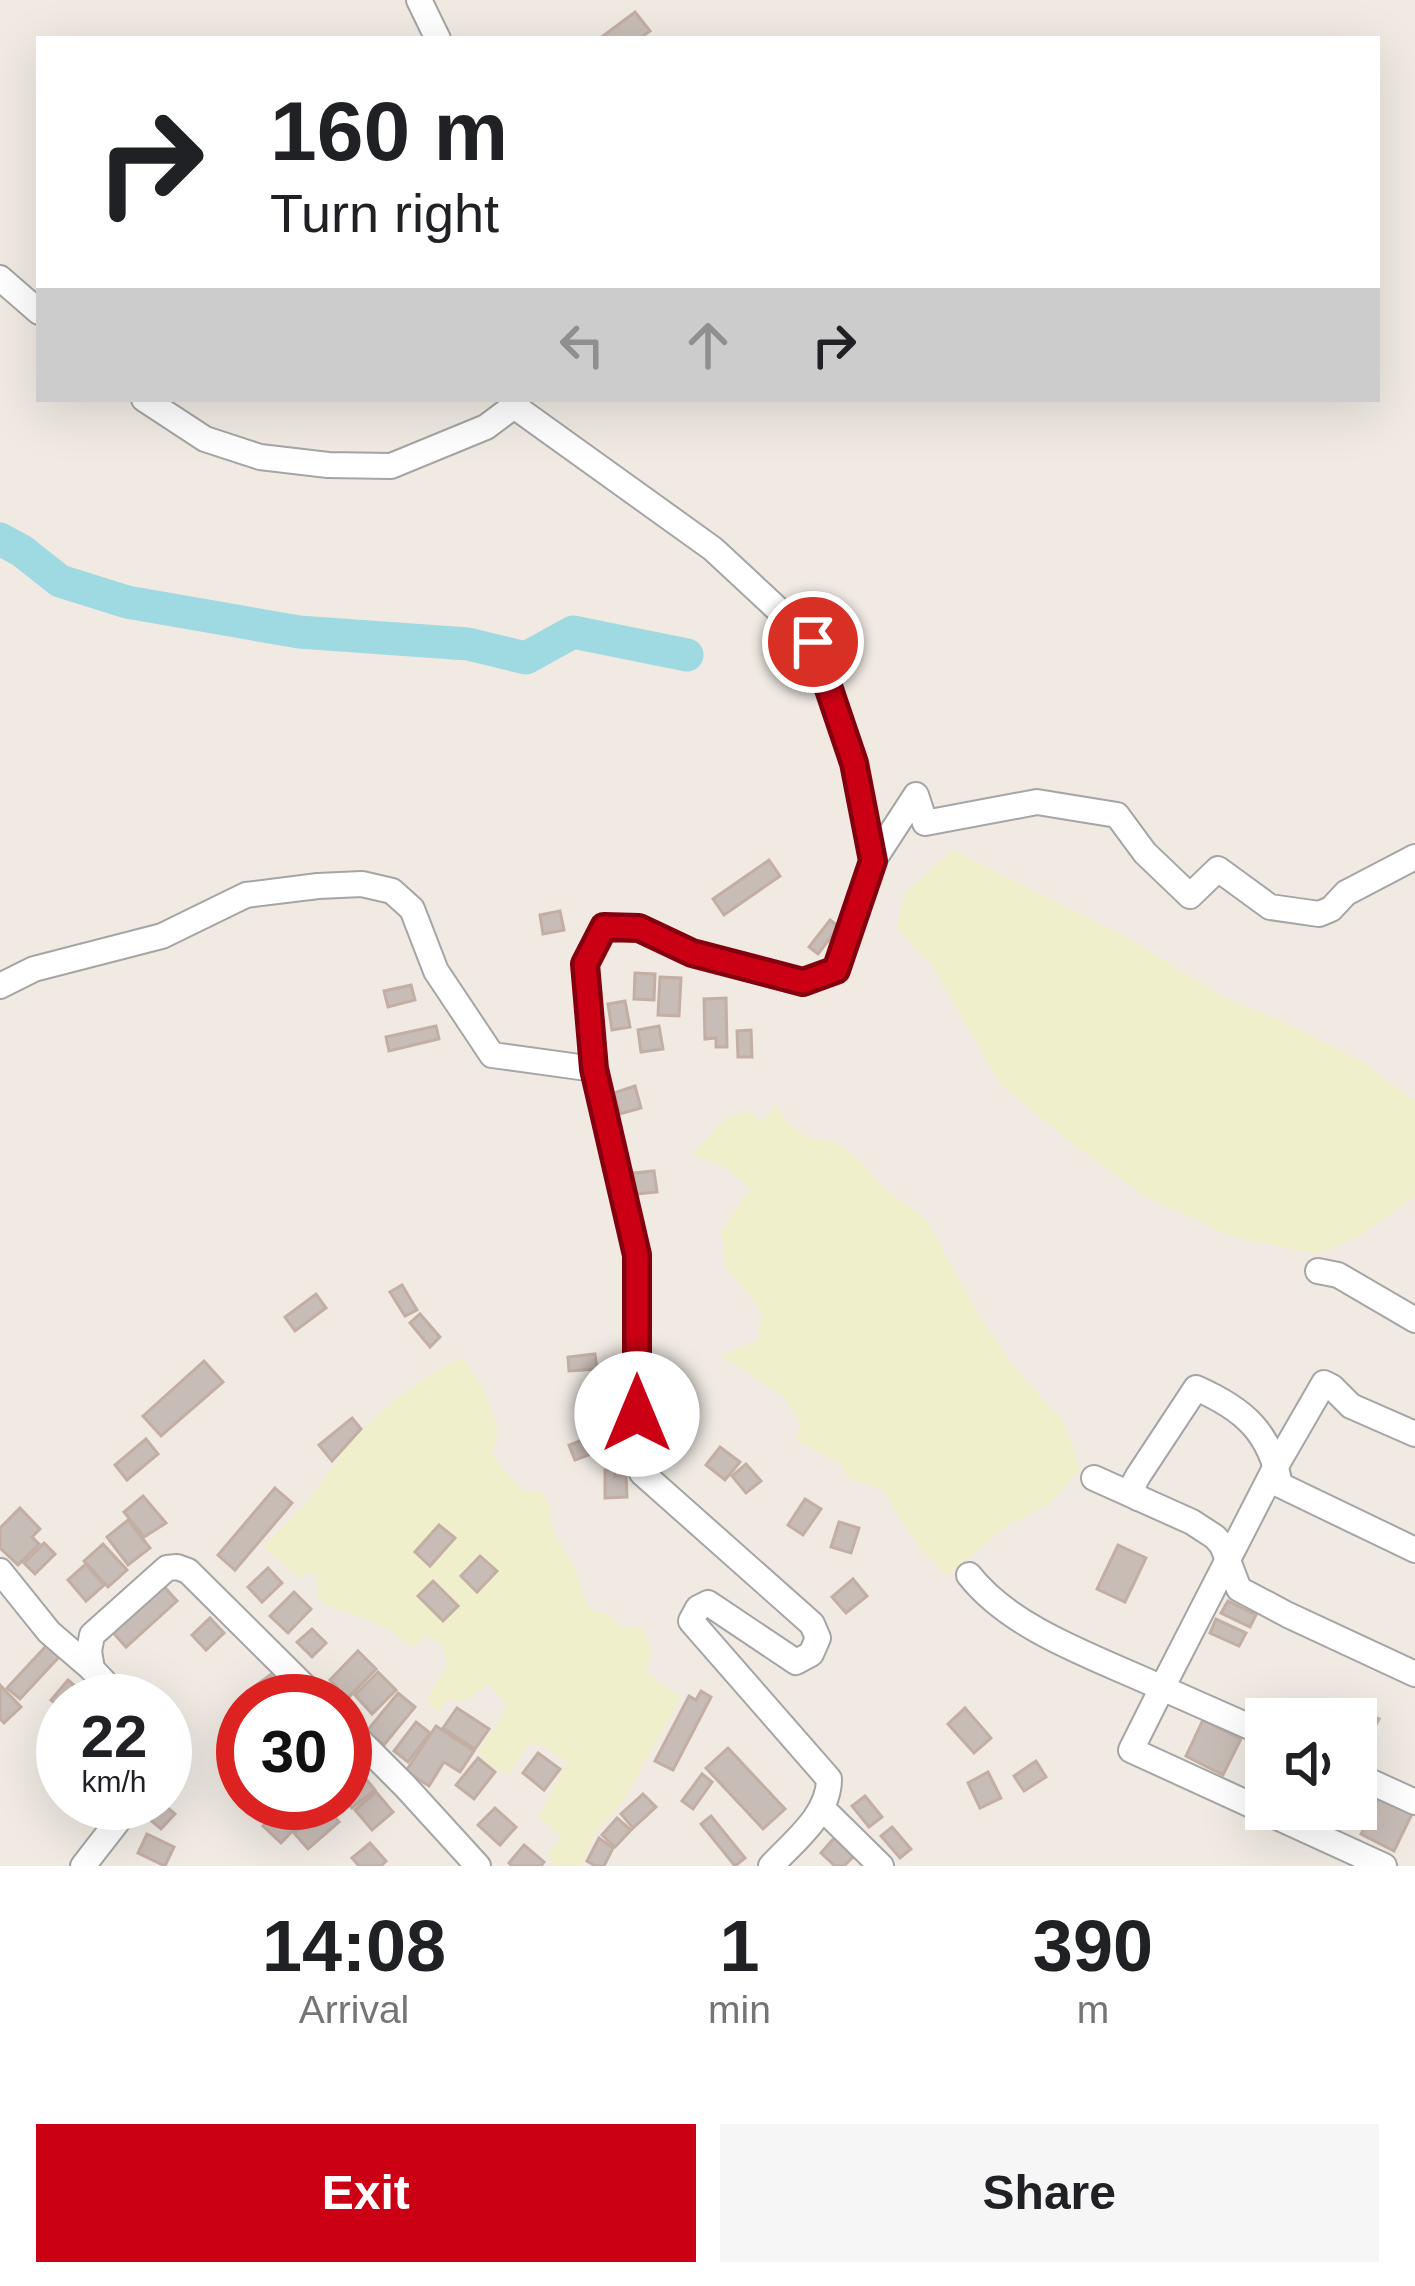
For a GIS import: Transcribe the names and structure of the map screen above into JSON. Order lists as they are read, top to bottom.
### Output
{
  "page": {
    "turn": ["160 m", "Turn right"],
    "speed": "22 km/h",
    "limit": "30",
    "eta": [
      "14:08",
      "Arrival",
      "1",
      "min",
      "390",
      "m"
    ],
    "buttons": ["Exit", "Share"]
  }
}
